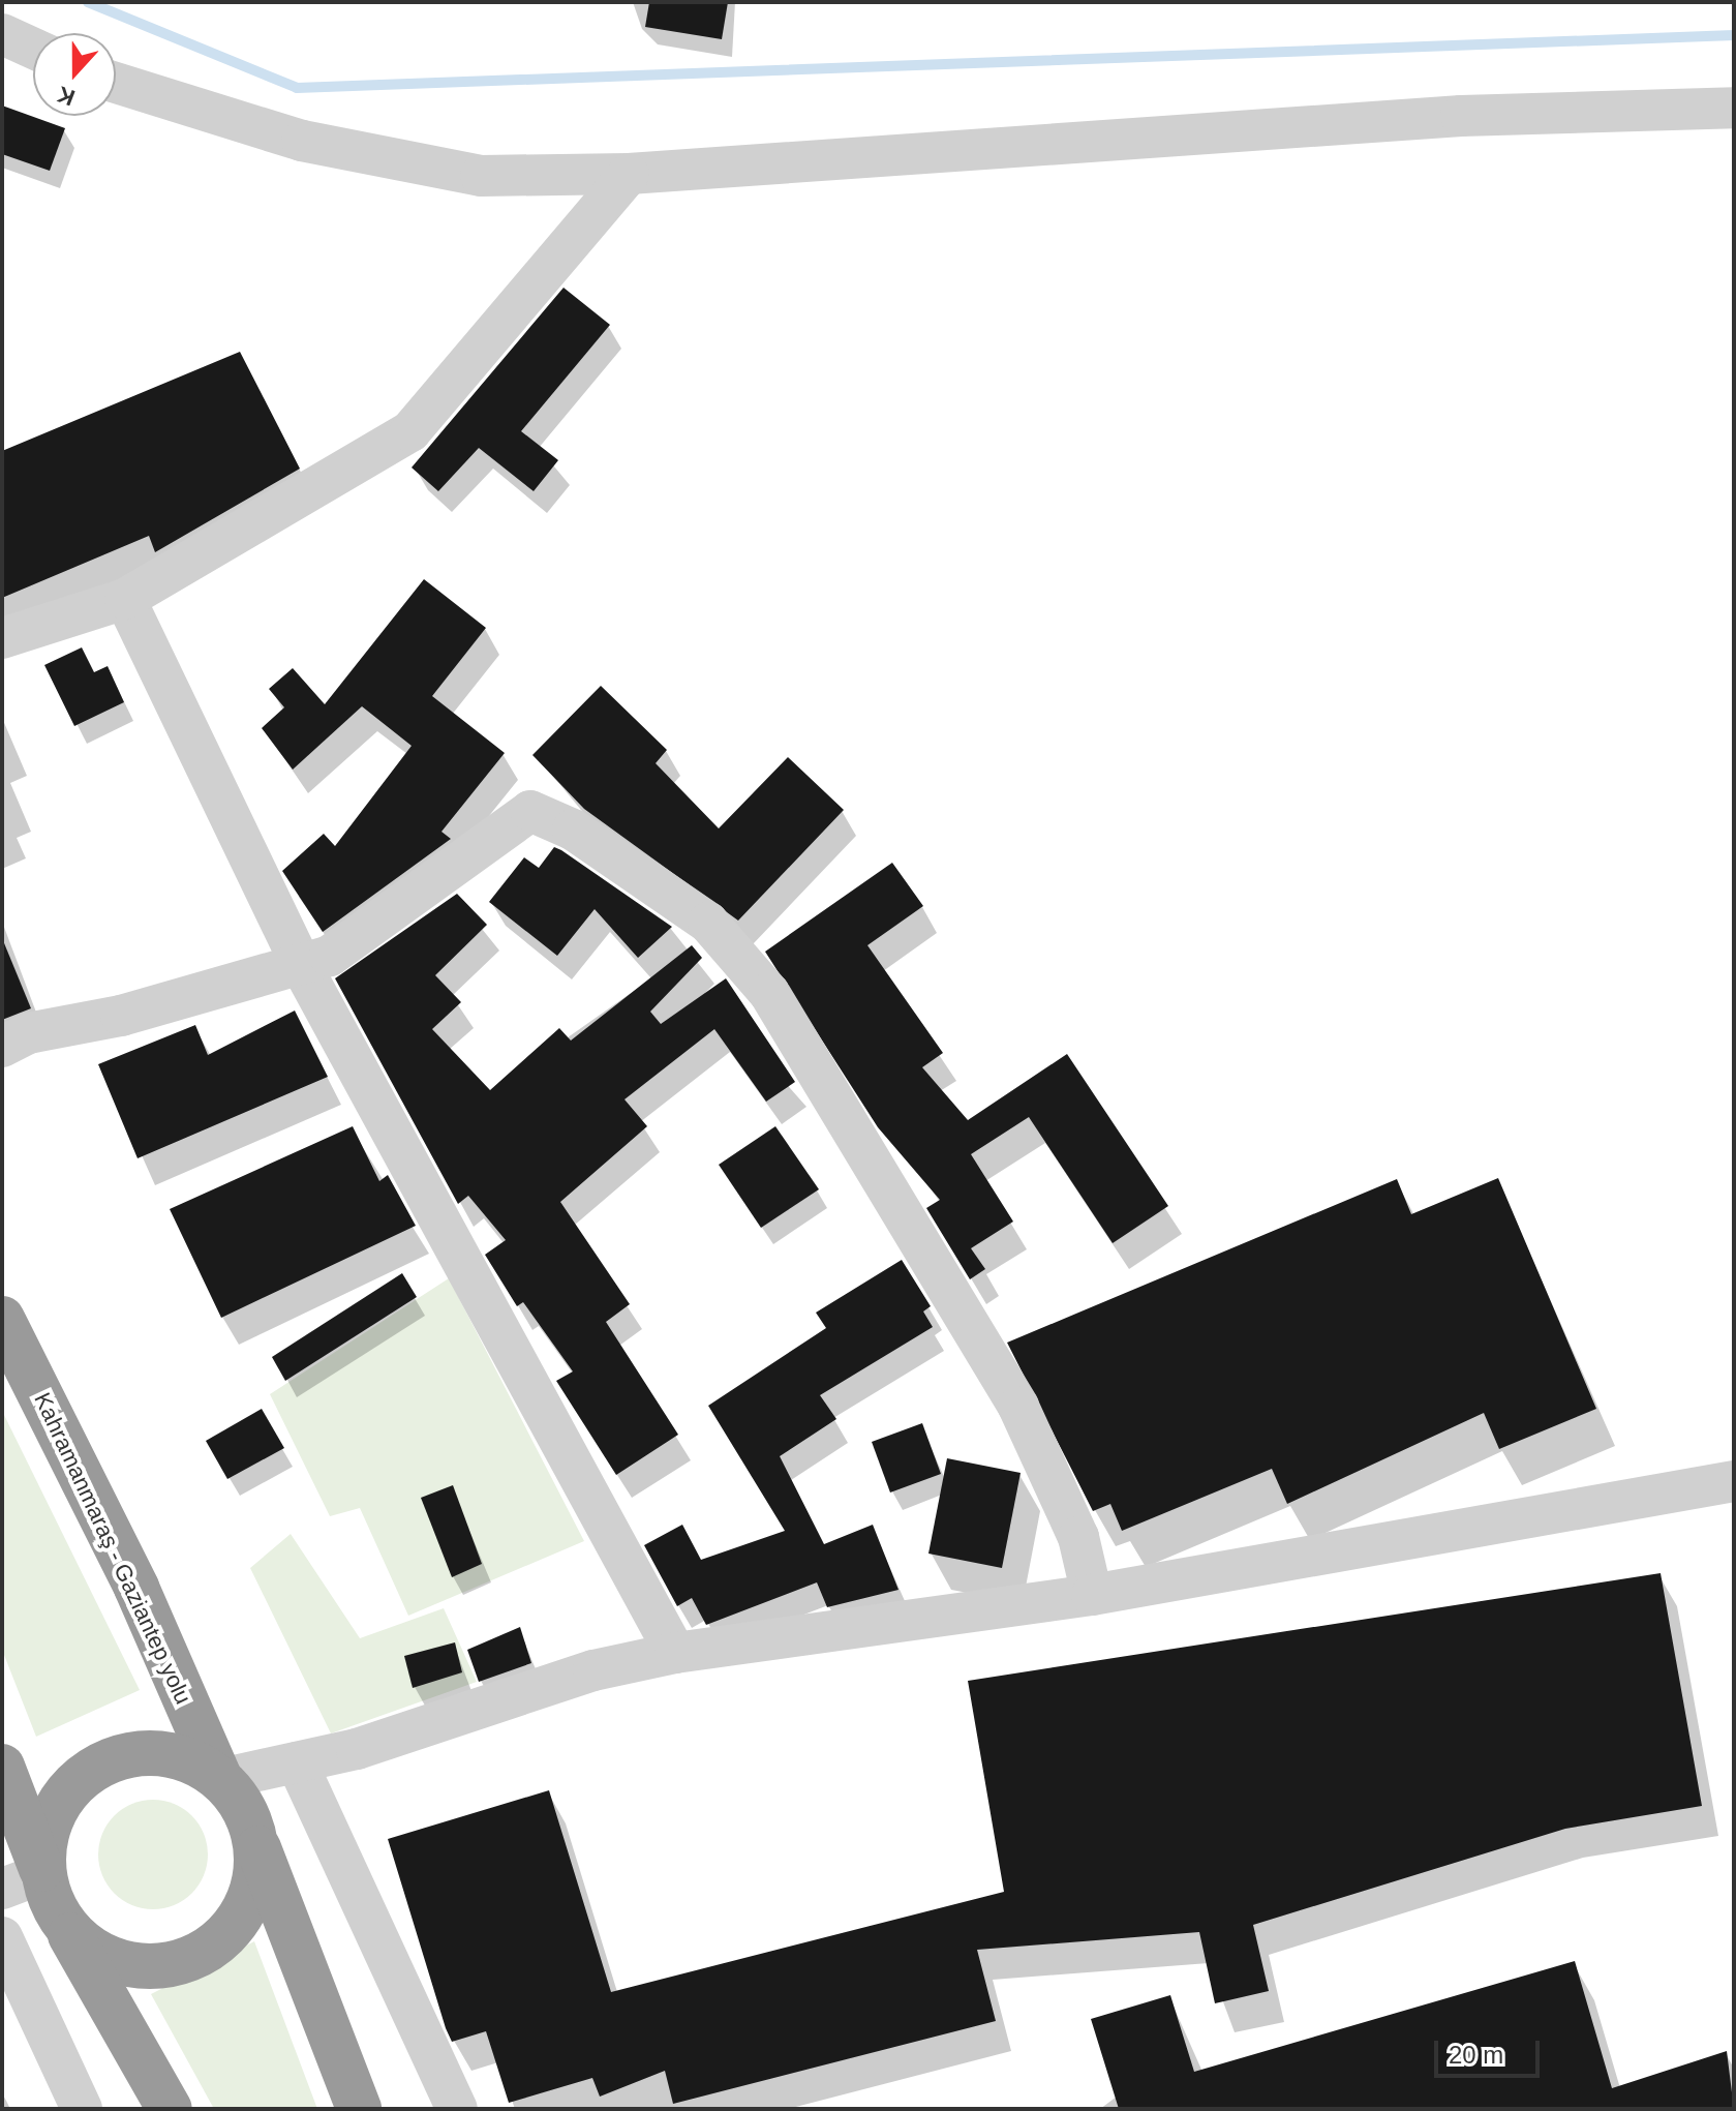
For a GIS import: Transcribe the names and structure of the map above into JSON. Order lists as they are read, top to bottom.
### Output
{
  "streets": {
    "highway": ["Kahramanmaraş - Gaziantep yolu"]
  },
  "scale_bar": "20 m",
  "north": "bottom"
}
